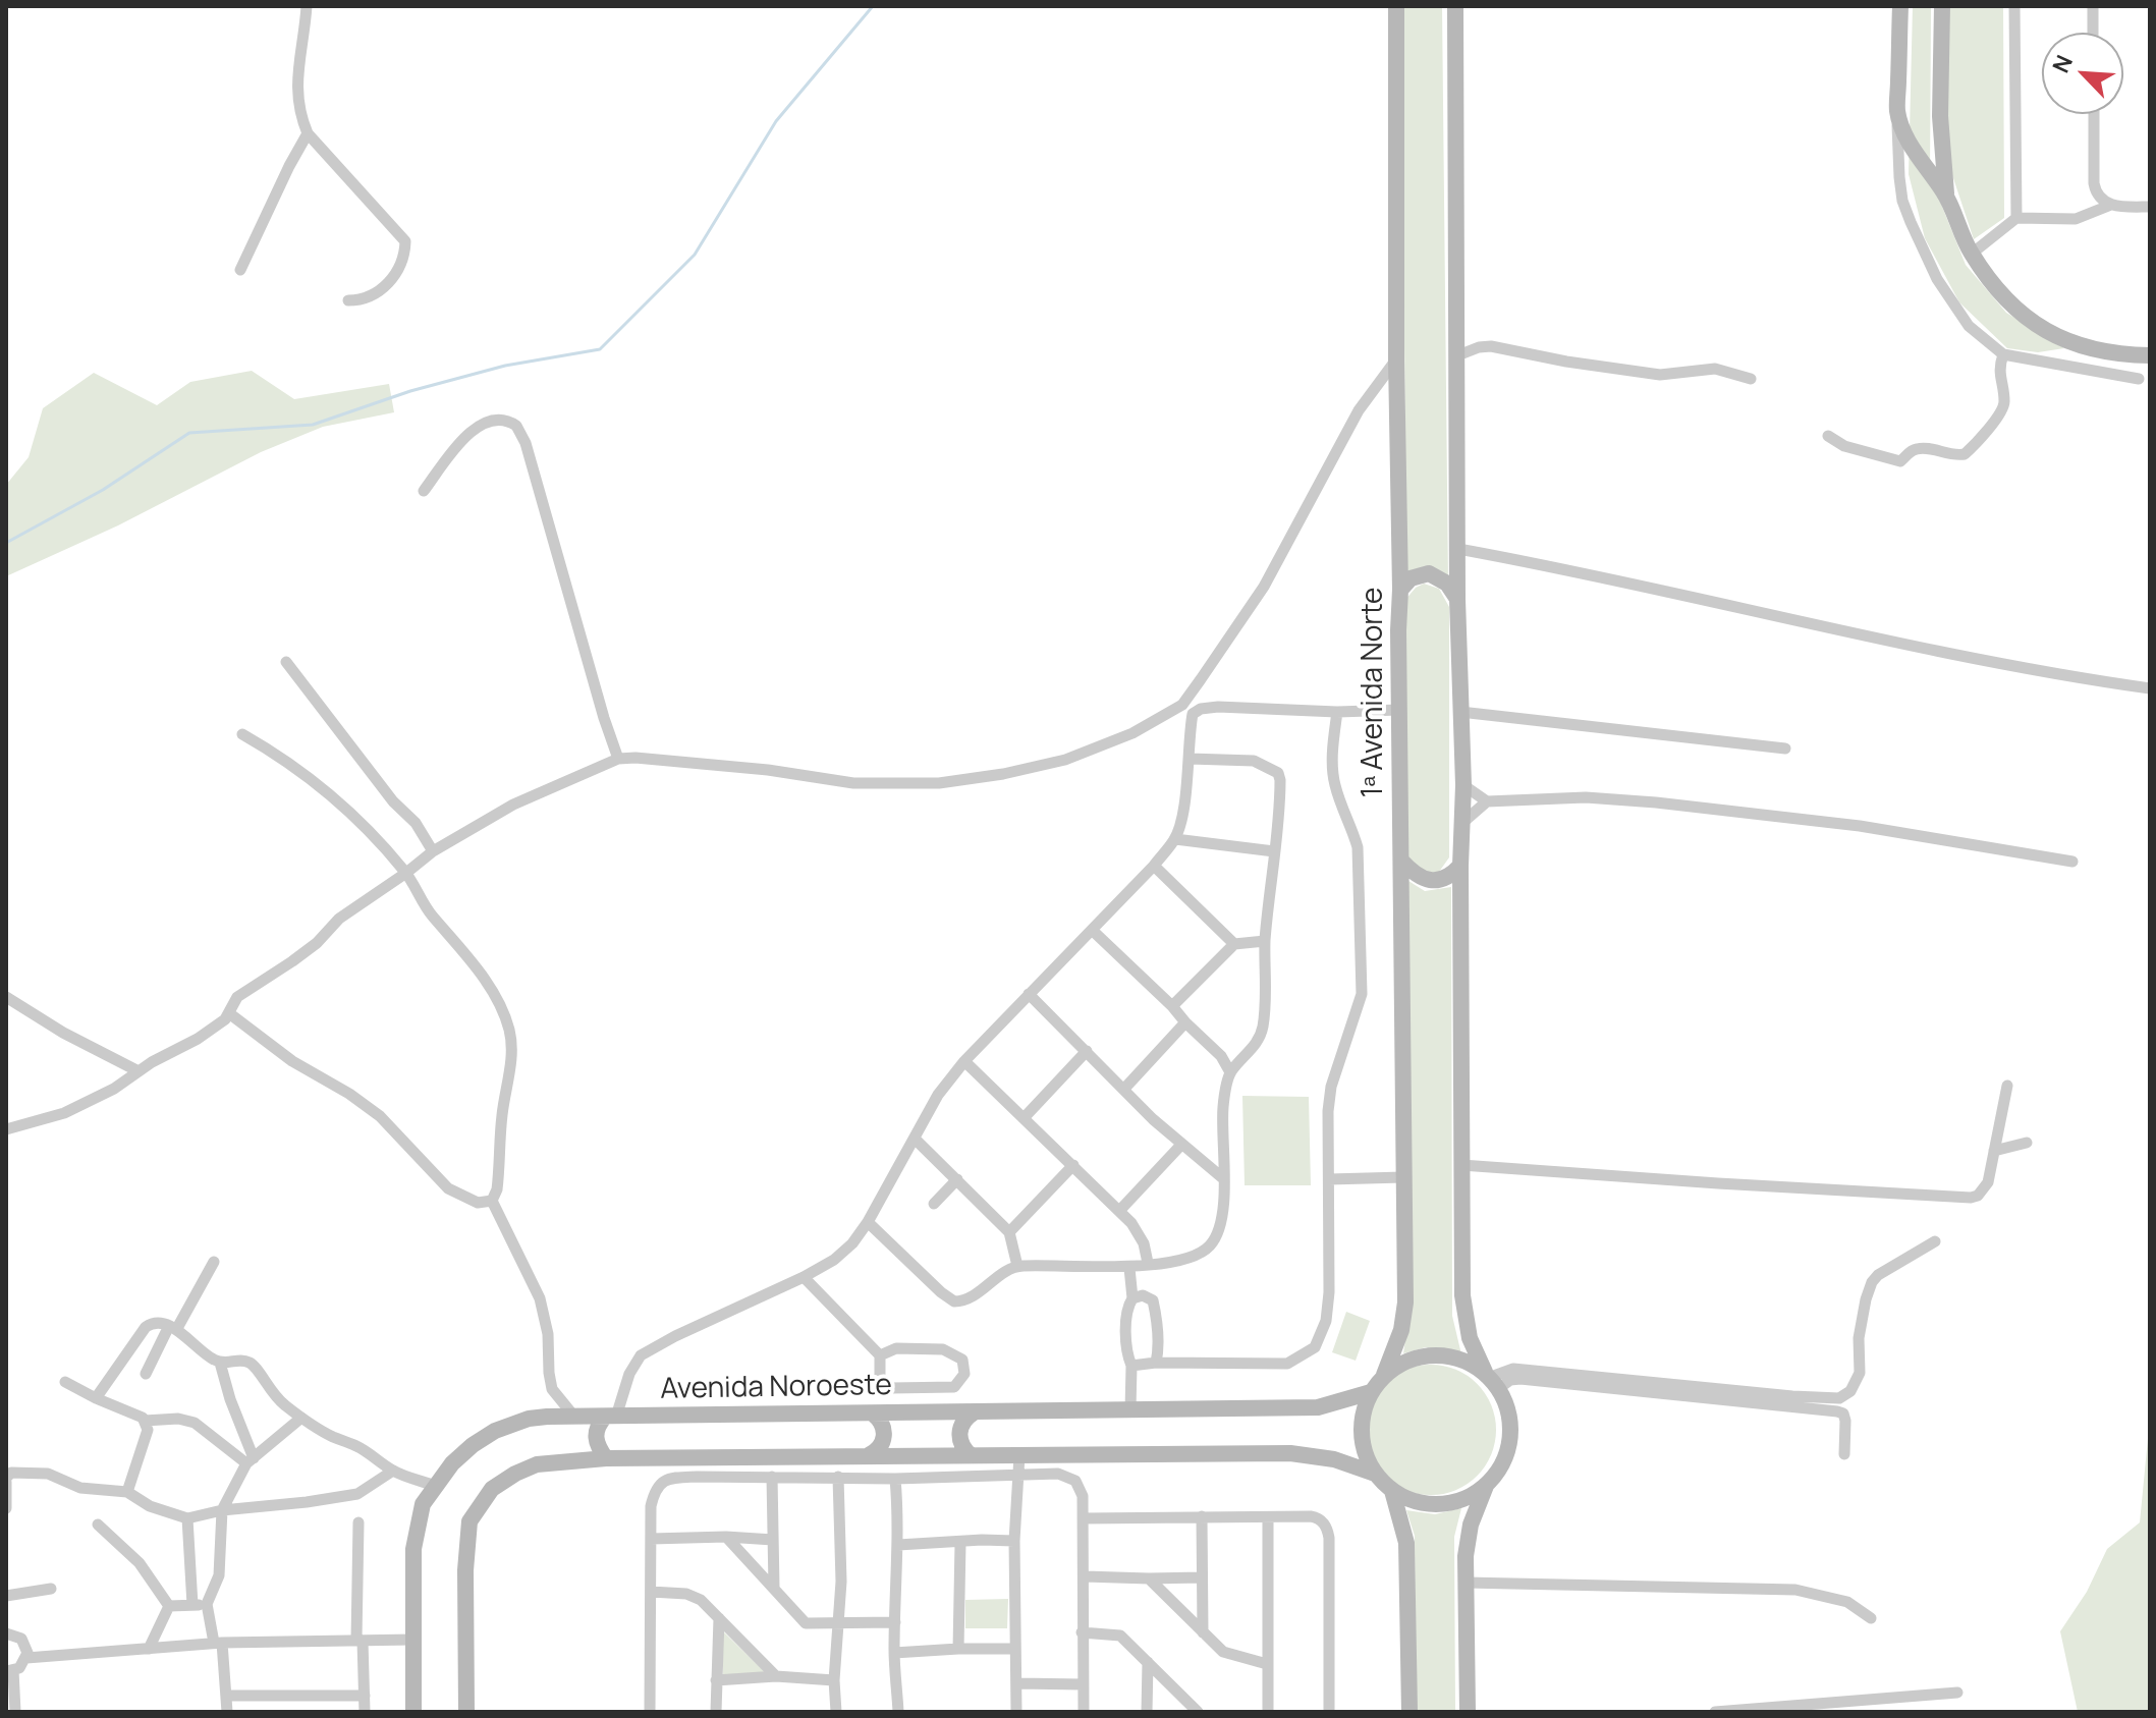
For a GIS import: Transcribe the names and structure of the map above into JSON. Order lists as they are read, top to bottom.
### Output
{
  "streets": {
    "main road": ["1ᵃ Avenida Norte", "Avenida Noroeste"]
  },
  "crossings": [
    ["1ᵃ Avenida Norte", "Avenida Noroeste"]
  ],
  "north": "top left"
}
